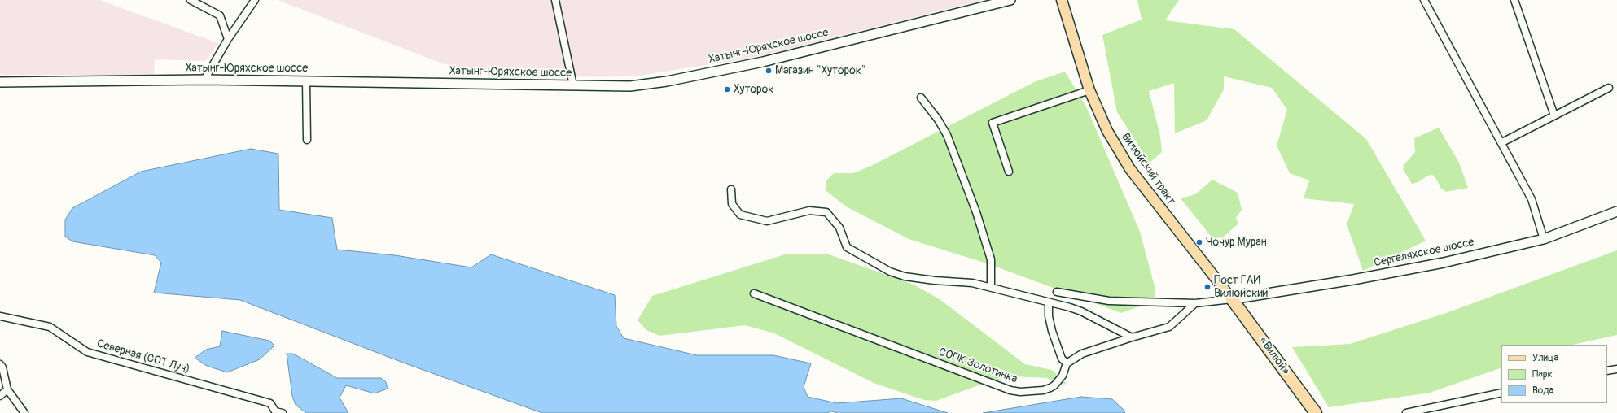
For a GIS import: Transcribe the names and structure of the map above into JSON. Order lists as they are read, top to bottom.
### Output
{
  "streets": {
    "highway": ["«Вилюй»"],
    "main road": ["Хатынг-Юряхское шоссе", "Вилюйский тракт", "Сергеляхское шоссе"],
    "street": ["Северная (СОТ Луч)", "СОПК Золотинка"]
  },
  "crossings": [
    ["Вилюйский тракт", "Сергеляхское шоссе"],
    ["Вилюйский тракт", "«Вилюй»"],
    ["Сергеляхское шоссе", "«Вилюй»"]
  ],
  "places": [
    "Магазин \"Хуторок\"",
    "Хуторок",
    "Чочур Муран",
    "Пост ГАИ Вилюйский"
  ],
  "legend": ["Улица", "Парк", "Вода"]
}
